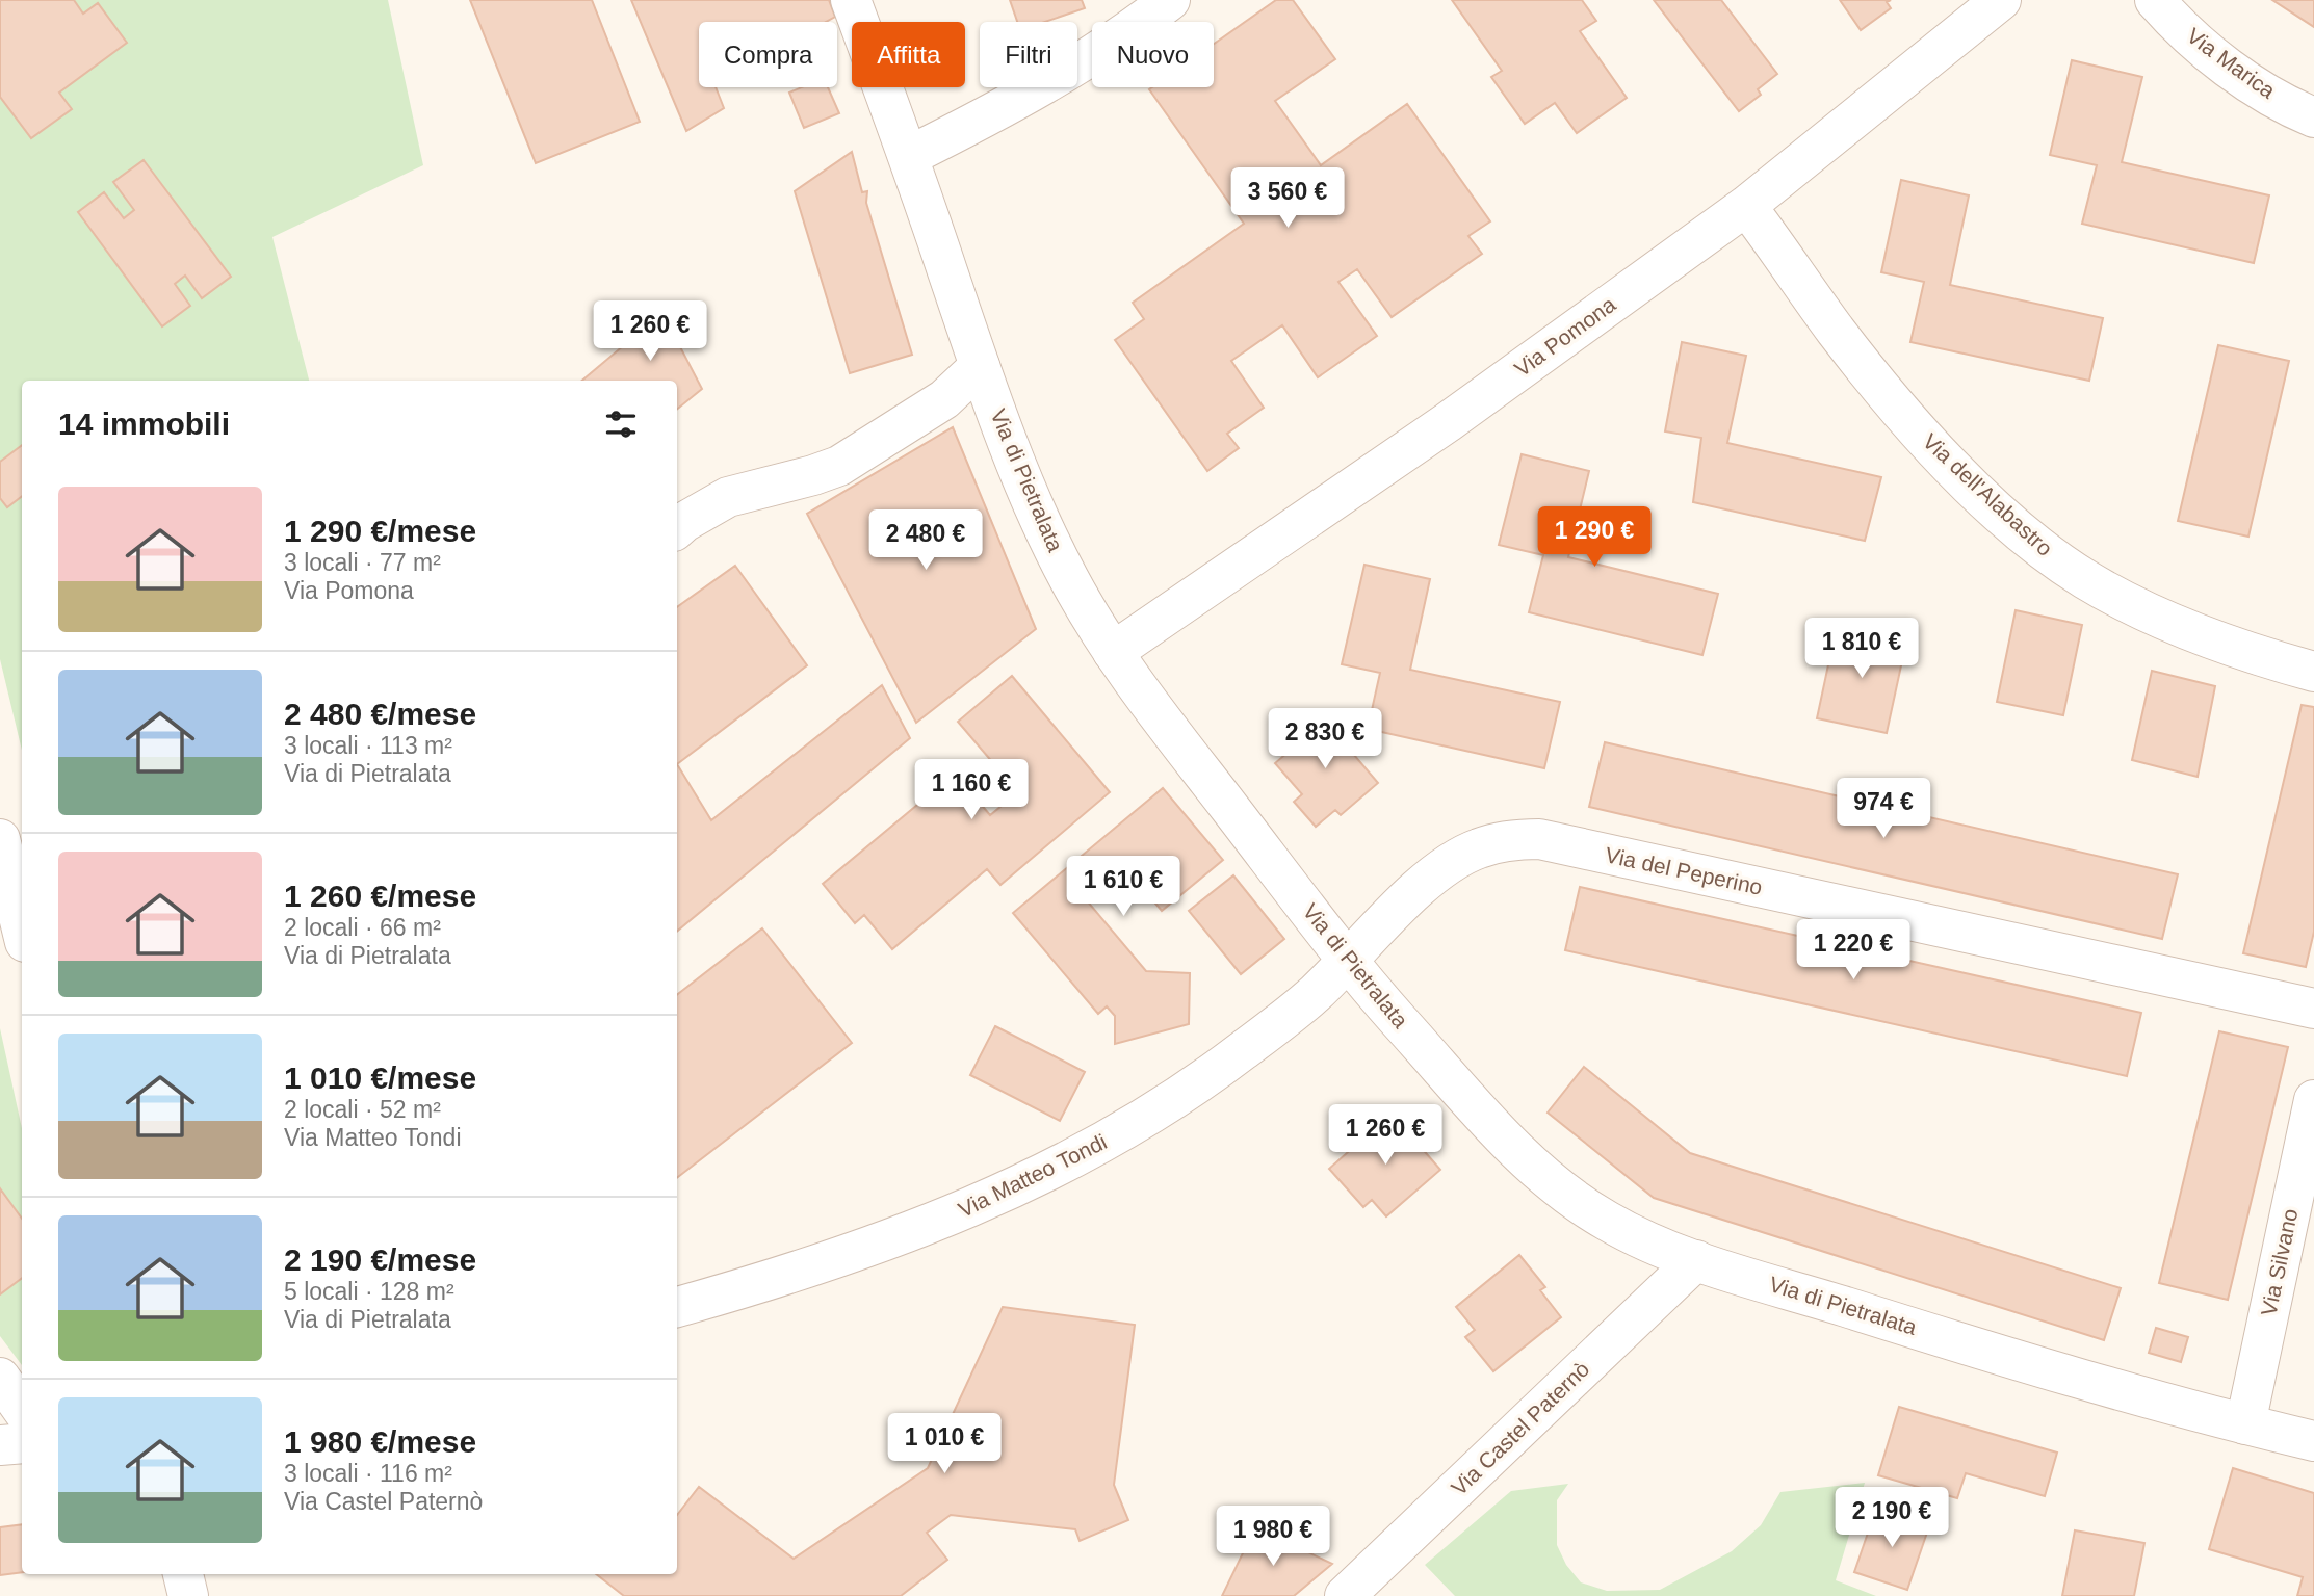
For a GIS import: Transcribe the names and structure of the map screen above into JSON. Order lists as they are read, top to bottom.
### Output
{
  "streets": {
    "street": [
      "Via Marica",
      "Via Pomona",
      "Via di Pietralata",
      "Via dell'Alabastro",
      "Via del Peperino",
      "Via Matteo Tondi",
      "Via Silvano",
      "Via Castel Paternò"
    ]
  },
  "crossings": [
    ["Via Pomona", "Via di Pietralata"],
    ["Via Pomona", "Via dell'Alabastro"],
    ["Via di Pietralata", "Via del Peperino"],
    ["Via di Pietralata", "Via Matteo Tondi"],
    ["Via di Pietralata", "Via Silvano"],
    ["Via di Pietralata", "Via Castel Paternò"],
    ["Via del Peperino", "Via Matteo Tondi"]
  ],
  "page": {
    "chip": [
      "Compra",
      "Affitta",
      "Filtri",
      "Nuovo"
    ],
    "price": [
      "3 560 €",
      "1 260 €",
      "1 290 €",
      "2 480 €",
      "1 810 €",
      "2 830 €",
      "1 160 €",
      "974 €",
      "1 610 €",
      "1 220 €",
      "1 260 €",
      "1 010 €",
      "2 190 €",
      "1 980 €"
    ],
    "heading": "14 immobili",
    "list": [
      {
        "name": "1 290 €/mese",
        "note": "3 locali · 77 m² · Via Pomona"
      },
      {
        "name": "2 480 €/mese",
        "note": "3 locali · 113 m² · Via di Pietralata"
      },
      {
        "name": "1 260 €/mese",
        "note": "2 locali · 66 m² · Via di Pietralata"
      },
      {
        "name": "1 010 €/mese",
        "note": "2 locali · 52 m² · Via Matteo Tondi"
      },
      {
        "name": "2 190 €/mese",
        "note": "5 locali · 128 m² · Via di Pietralata"
      },
      {
        "name": "1 980 €/mese",
        "note": "3 locali · 116 m² · Via Castel Paternò"
      }
    ]
  }
}
